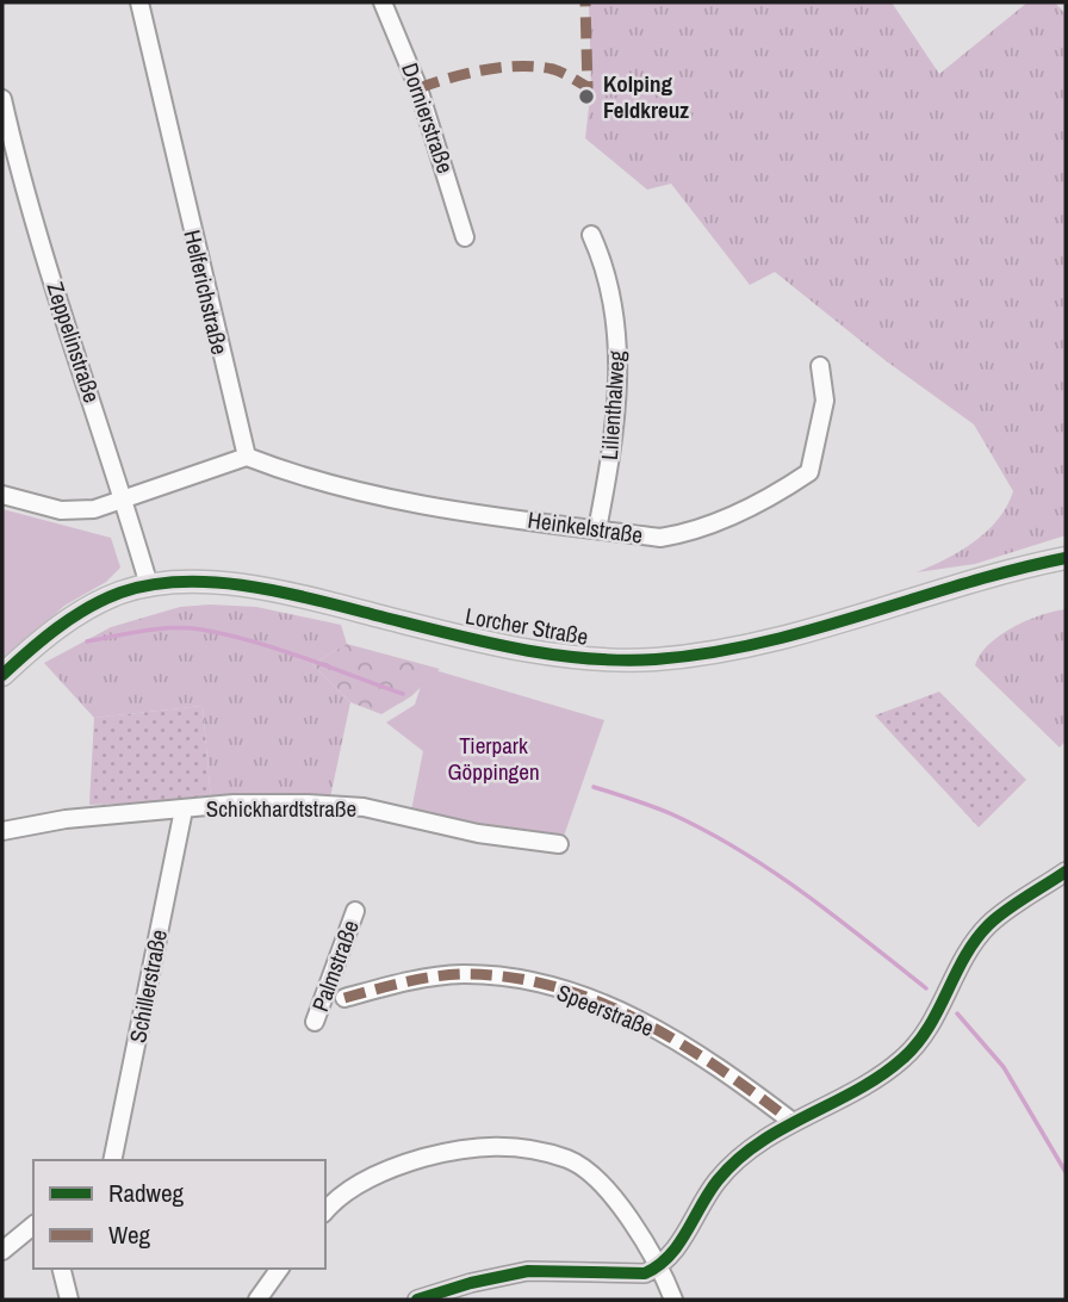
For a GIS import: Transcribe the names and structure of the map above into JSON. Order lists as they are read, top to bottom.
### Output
{
  "streets": {
    "main road": ["Lorcher Straße"],
    "street": [
      "Dornierstraße",
      "Helferichstraße",
      "Zeppelinstraße",
      "Lilienthalweg",
      "Heinkelstraße",
      "Schickhardtstraße",
      "Palmstraße",
      "Schillerstraße",
      "Speerstraße"
    ]
  },
  "crossings": [
    ["Helferichstraße", "Heinkelstraße"],
    ["Zeppelinstraße", "Lorcher Straße"],
    ["Lilienthalweg", "Heinkelstraße"],
    ["Schickhardtstraße", "Schillerstraße"]
  ],
  "parks": ["Tierpark Göppingen"],
  "places": ["Kolping Feldkreuz"],
  "legend": ["Radweg", "Weg"]
}
